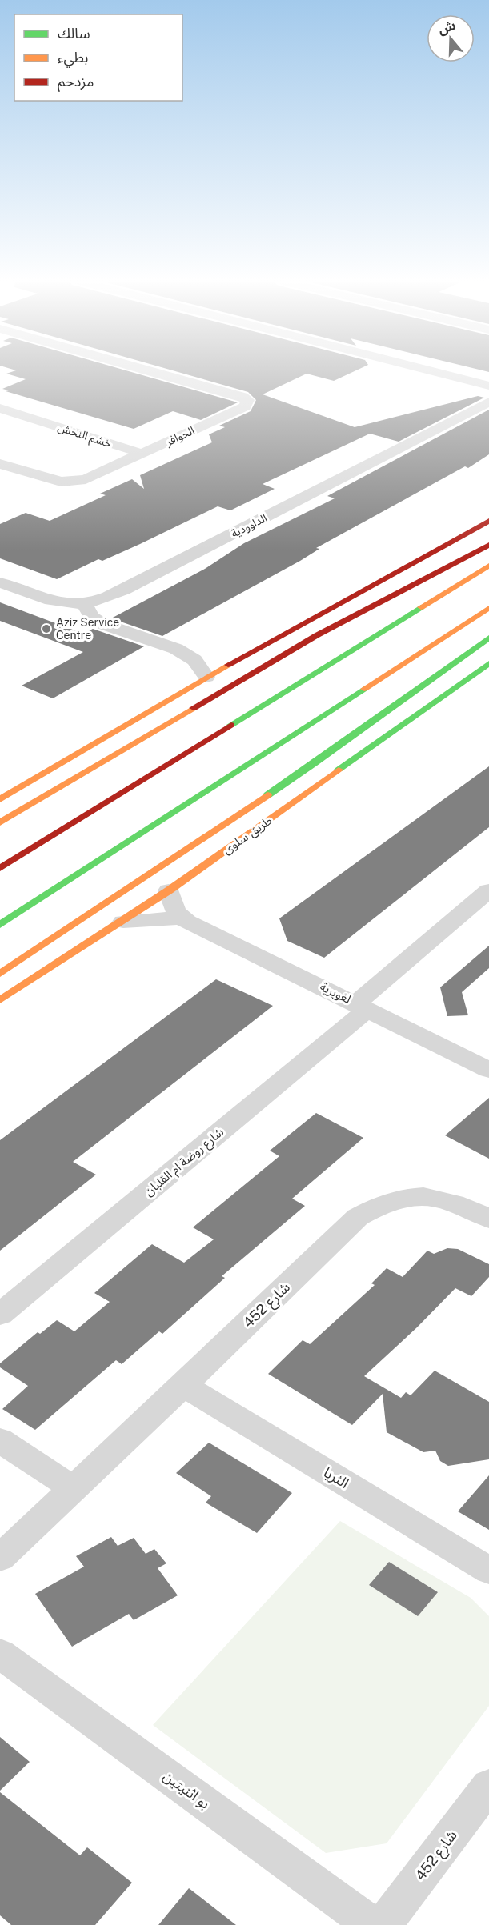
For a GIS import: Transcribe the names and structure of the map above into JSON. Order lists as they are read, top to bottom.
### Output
{
  "streets": {
    "main road": ["طريق سلوى"],
    "street": [
      "خشم النخش",
      "الحوافر",
      "الداوودية",
      "لغويرية",
      "شارع روضة ام القلبان",
      "شارع 452",
      "الثريا",
      "بو اثنيتين"
    ]
  },
  "crossings": [
    ["خشم النخش", "الحوافر"],
    ["طريق سلوى", "لغويرية"],
    ["لغويرية", "شارع روضة ام القلبان"],
    ["شارع 452", "الثريا"]
  ],
  "places": ["Aziz Service Centre"],
  "legend": ["سالك", "بطيء", "مزدحم"],
  "north": "top"
}
